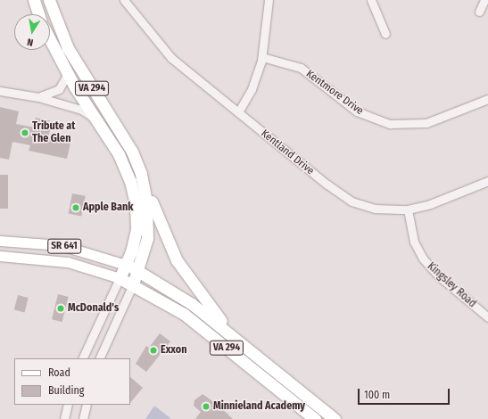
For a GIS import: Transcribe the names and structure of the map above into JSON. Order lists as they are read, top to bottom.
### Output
{
  "streets": {
    "highway": ["VA 294"],
    "main road": ["SR 641"],
    "street": ["Kentmore Drive", "Kentland Drive", "Kingsley Road"]
  },
  "crossings": [
    ["VA 294", "SR 641"],
    ["Kentland Drive", "Kingsley Road"]
  ],
  "places": [
    "Tribute at The Glen",
    "Apple Bank",
    "McDonald's",
    "Exxon",
    "Minnieland Academy"
  ],
  "legend": ["Road", "Building"],
  "scale_bar": "100 m",
  "north": "bottom"
}
